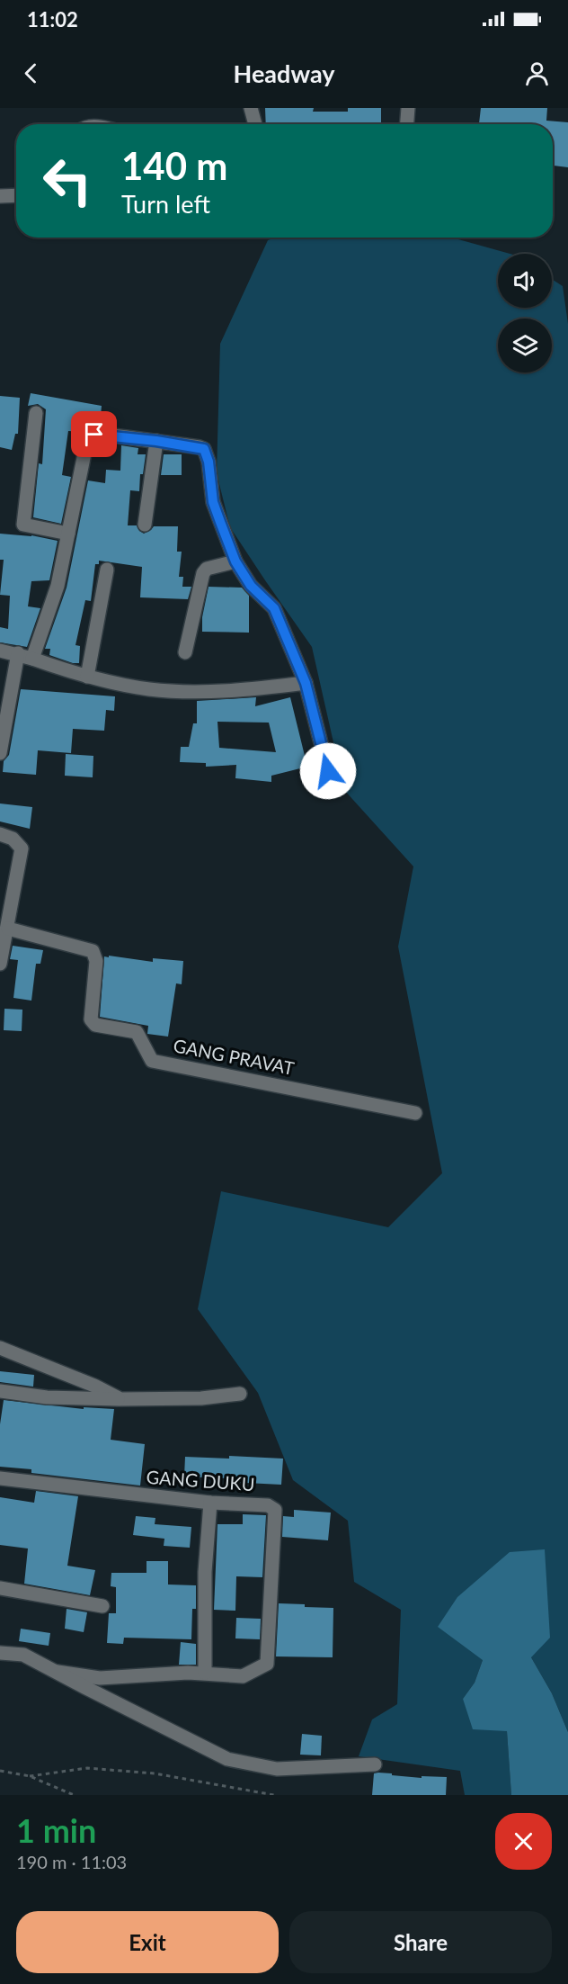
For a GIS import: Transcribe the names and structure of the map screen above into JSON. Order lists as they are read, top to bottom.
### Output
{
  "streets": {
    "street": ["GANG PRAVAT", "GANG DUKU"]
  },
  "page": {
    "status": "11:02",
    "header": "Headway",
    "turn": ["140 m", "Turn left"],
    "heading": ["1 min", "190 m · 11:03"],
    "buttons": ["Exit", "Share"]
  }
}
